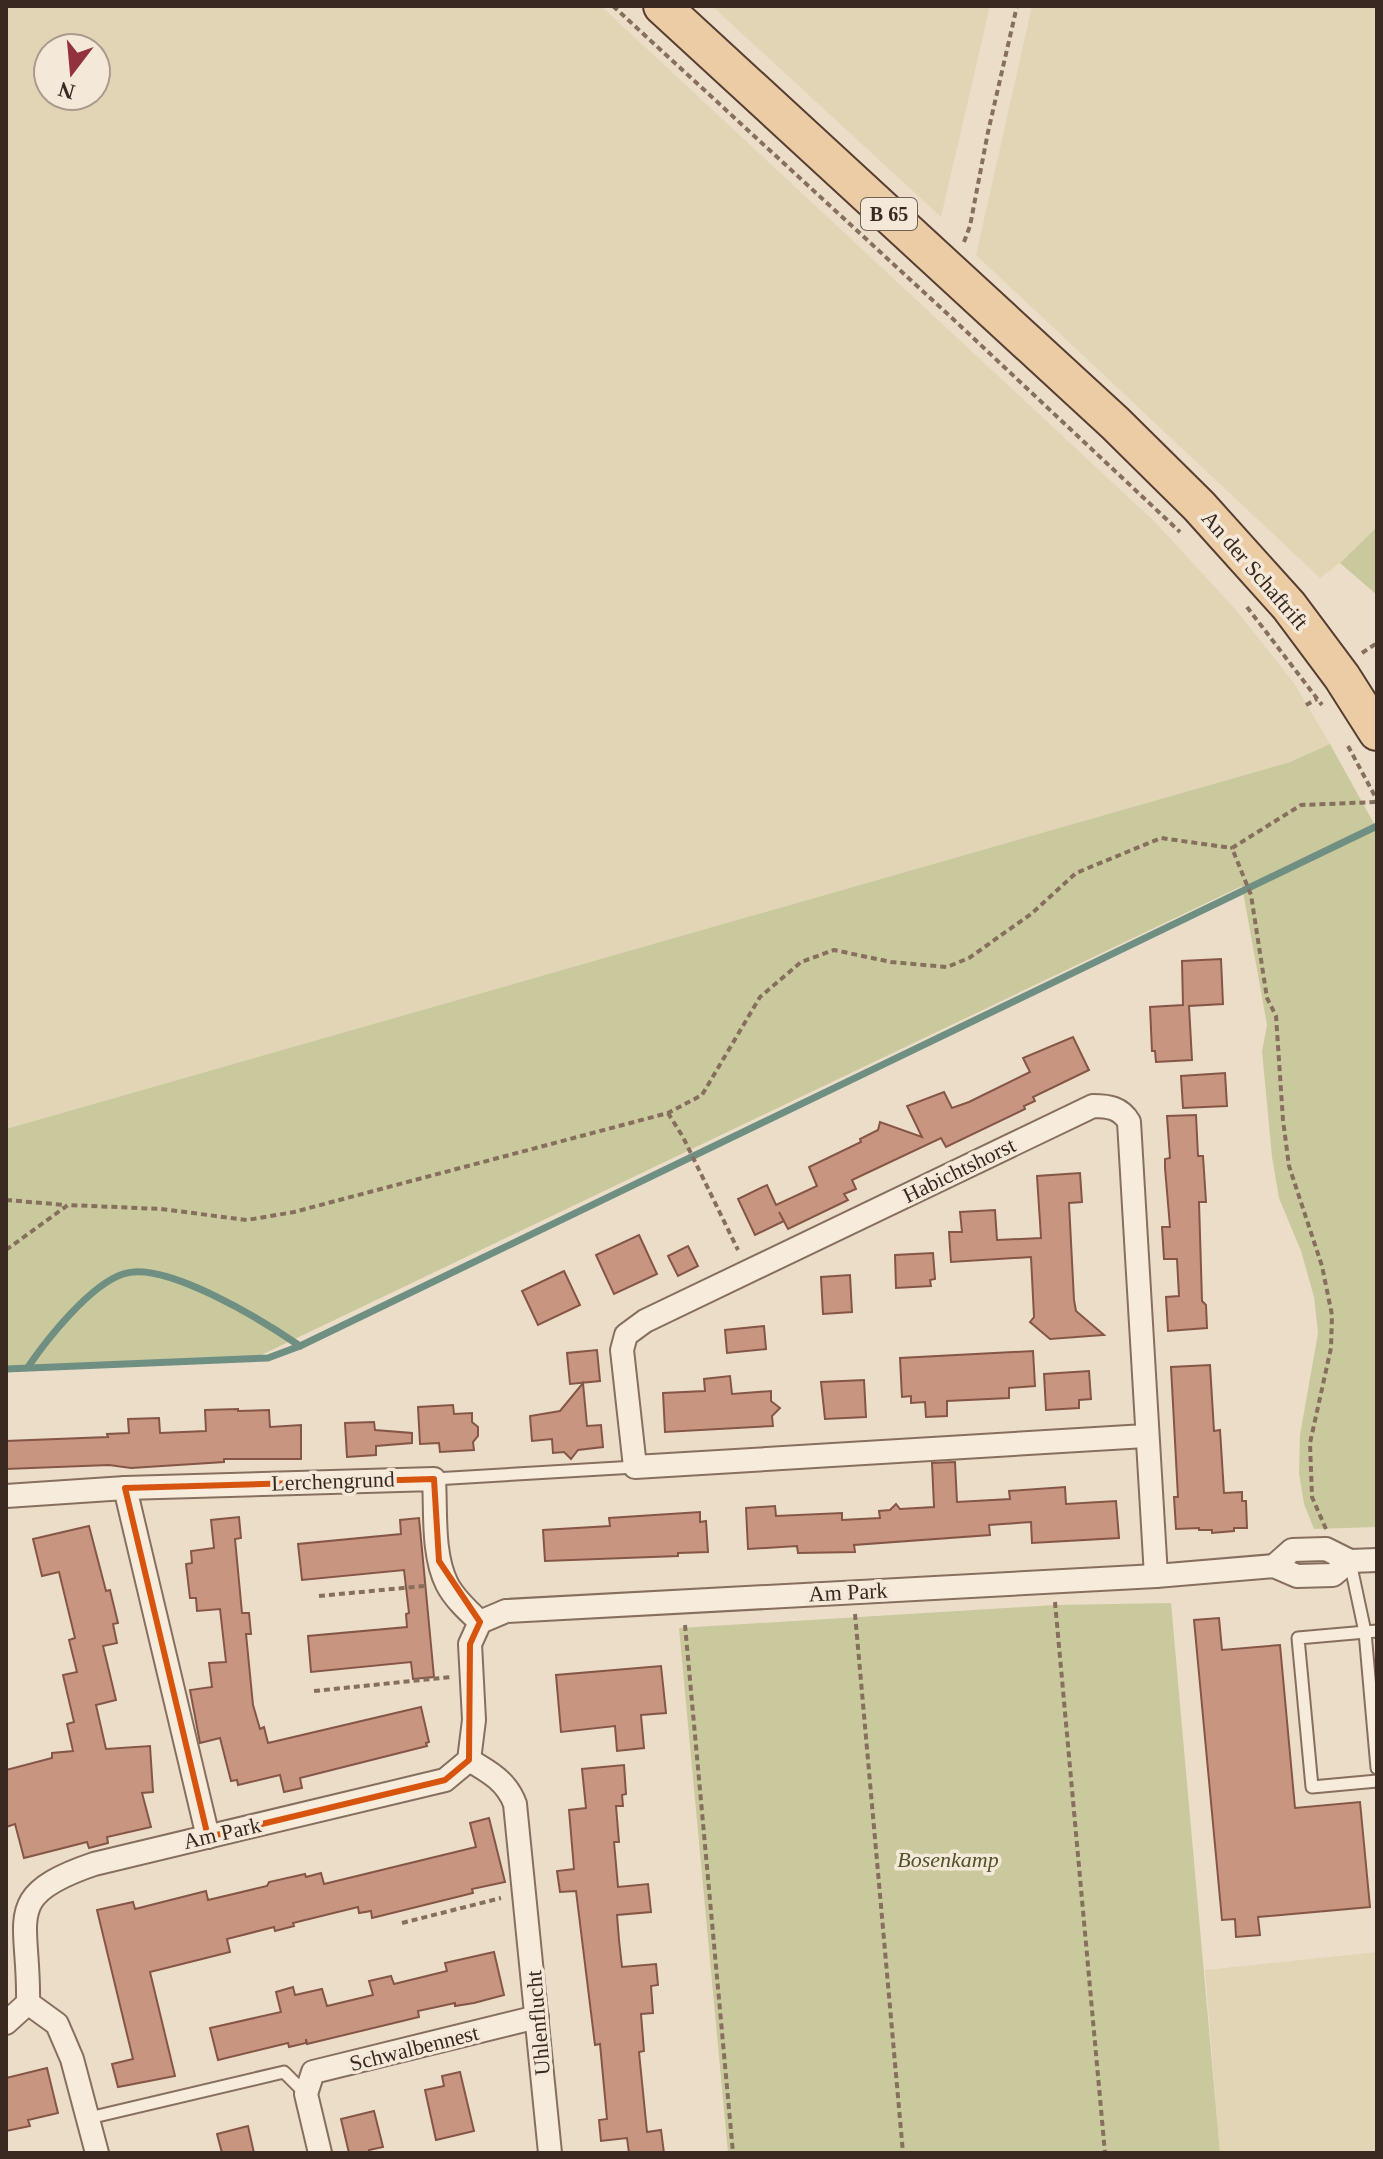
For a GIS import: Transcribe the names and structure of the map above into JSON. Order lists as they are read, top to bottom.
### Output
{
  "streets": {
    "main road": ["B 65", "An der Schaftrift"],
    "street": [
      "Habichtshorst",
      "Lerchengrund",
      "Am Park",
      "Uhlenflucht",
      "Schwalbennest"
    ]
  },
  "crossings": [
    ["B 65", "An der Schaftrift"],
    ["Habichtshorst", "Am Park"],
    ["Am Park", "Uhlenflucht"],
    ["Uhlenflucht", "Schwalbennest"]
  ],
  "parks": ["Bosenkamp"],
  "north": "bottom"
}
